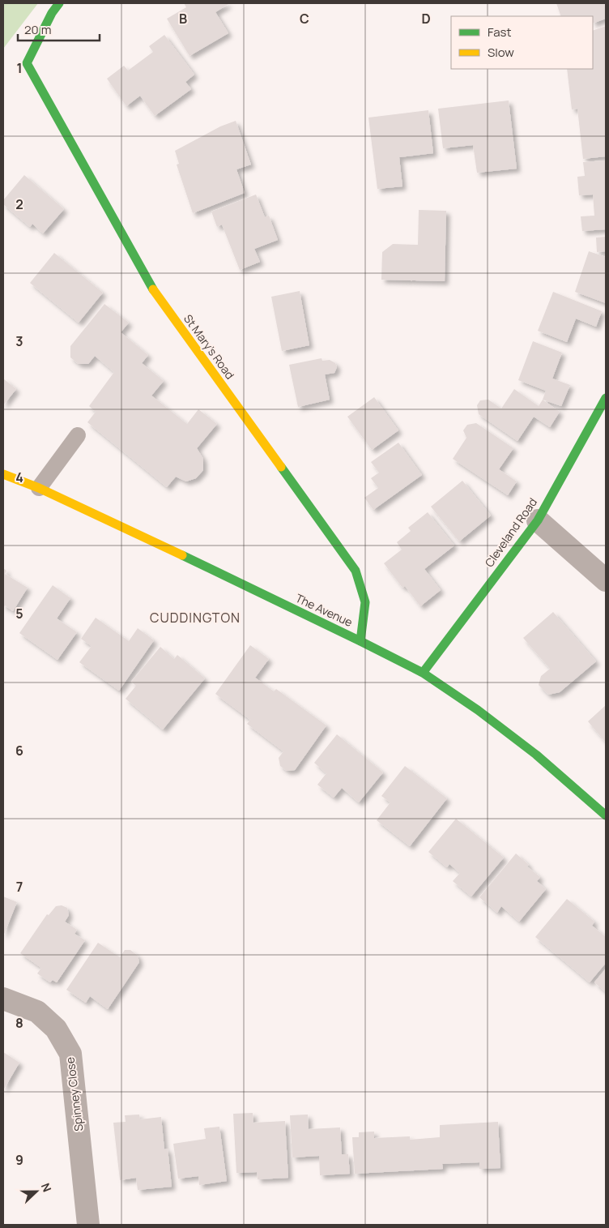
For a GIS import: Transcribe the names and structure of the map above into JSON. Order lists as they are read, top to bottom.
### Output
{
  "streets": {
    "street": [
      "St Mary's Road",
      "Cleveland Road",
      "The Avenue",
      "Spinney Close"
    ]
  },
  "crossings": [
    ["St Mary's Road", "The Avenue"],
    ["Cleveland Road", "The Avenue"]
  ],
  "districts": ["CUDDINGTON"],
  "legend": ["Fast", "Slow"],
  "scale_bar": "20 m",
  "north": "right",
  "grid": {
    "columns": ["B", "C", "D"],
    "rows": [
      "1",
      "2",
      "3",
      "4",
      "5",
      "6",
      "7",
      "8",
      "9"
    ]
  }
}
